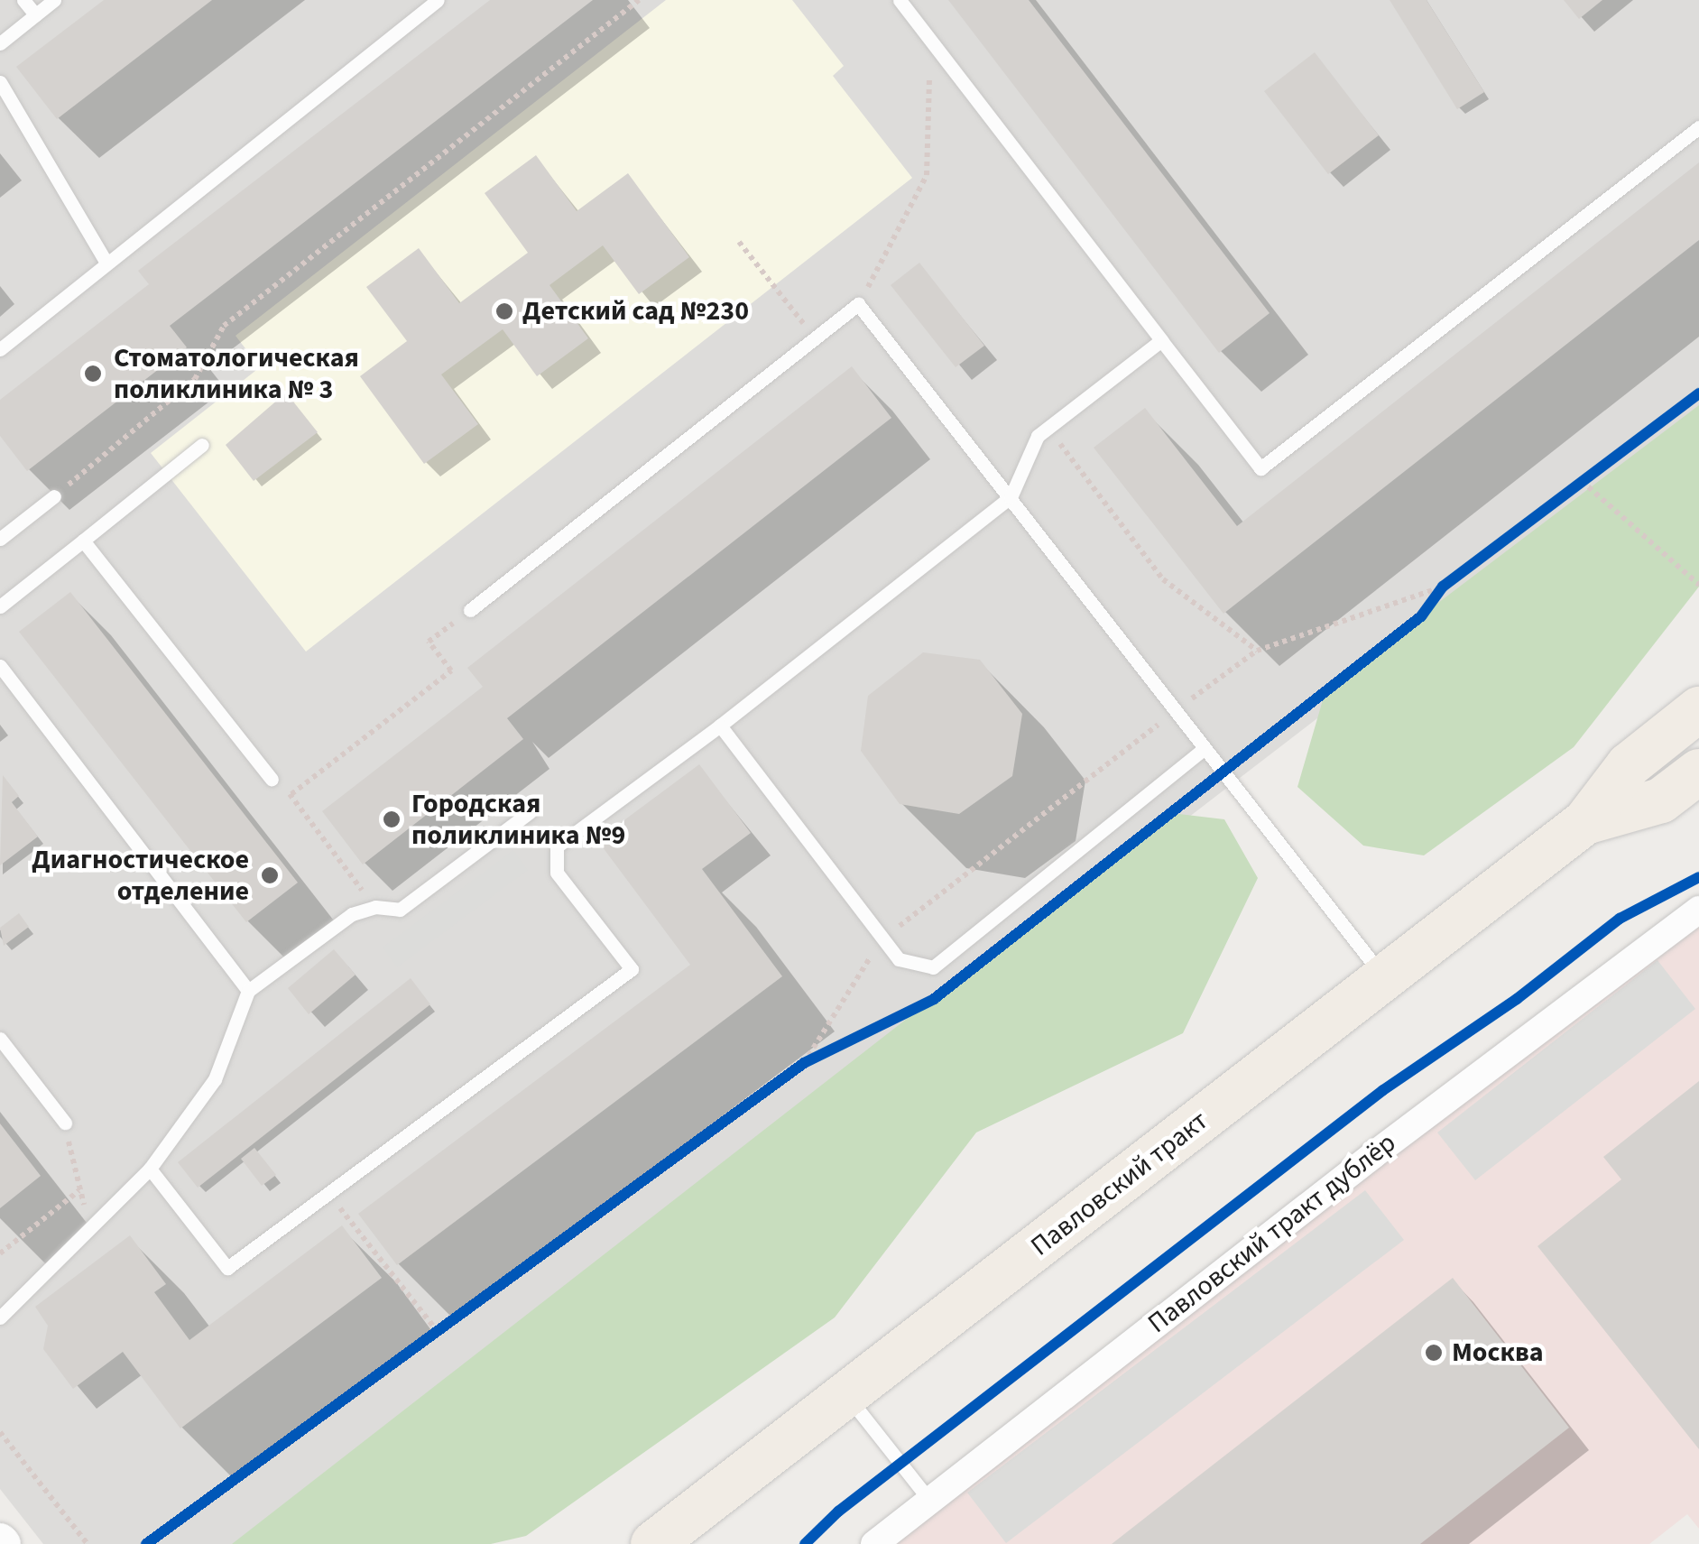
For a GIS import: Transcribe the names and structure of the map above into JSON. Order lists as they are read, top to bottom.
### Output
{
  "streets": {
    "main road": ["Павловский тракт"],
    "street": ["Павловский тракт дублёр"]
  },
  "places": [
    "Детский сад №230",
    "Стоматологическая поликлиника № 3",
    "Городская поликлиника №9",
    "Диагностическое отделение",
    "Москва"
  ]
}
